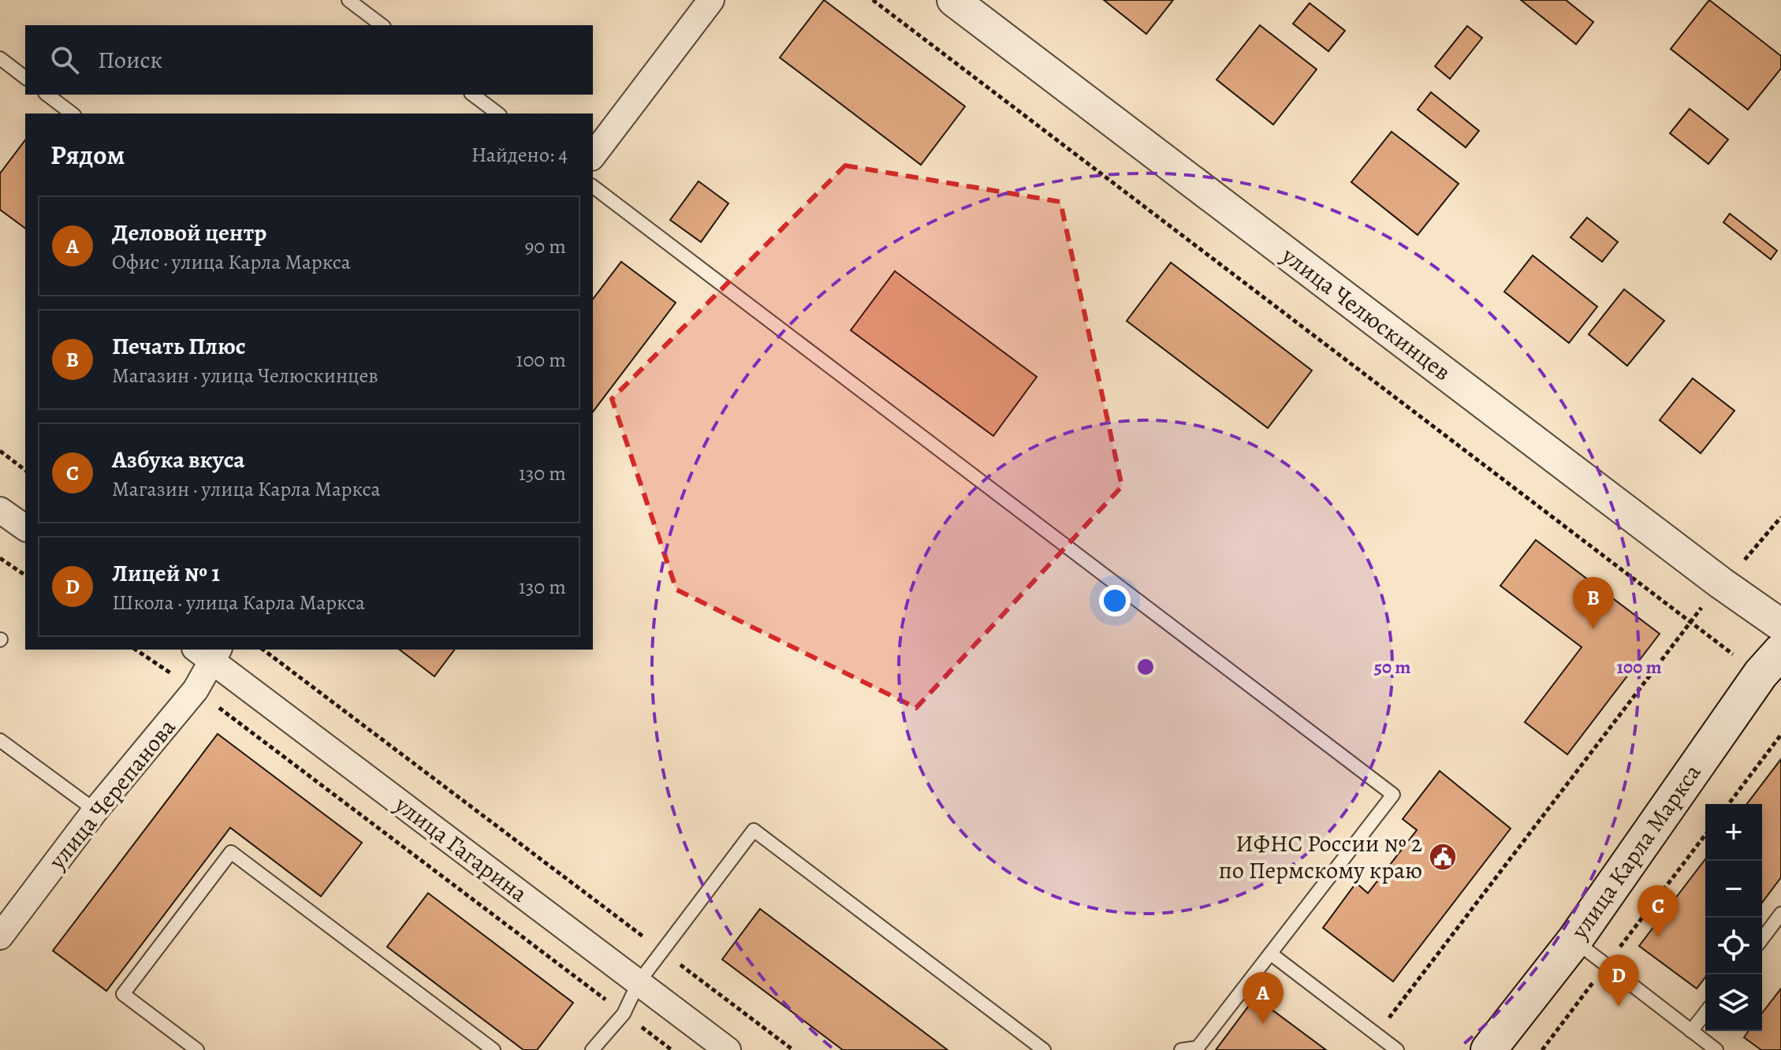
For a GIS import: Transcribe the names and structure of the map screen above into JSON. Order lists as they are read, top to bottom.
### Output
{
  "streets": {
    "main road": ["улица Карла Маркса"],
    "street": ["улица Челюскинцев", "улица Черепанова", "улица Гагарина"]
  },
  "crossings": [
    ["улица Черепанова", "улица Гагарина"]
  ],
  "places": {
    "public building": ["ИФНС России № 2 по Пермскому краю"]
  },
  "page": {
    "search": "Поиск",
    "heading": ["Рядом", "Найдено: 4"],
    "list": [
      {
        "mark": "A",
        "name": "Деловой центр",
        "note": "Офис · улица Карла Маркса",
        "value": "90 m"
      },
      {
        "mark": "B",
        "name": "Печать Плюс",
        "note": "Магазин · улица Челюскинцев",
        "value": "100 m"
      },
      {
        "mark": "C",
        "name": "Азбука вкуса",
        "note": "Магазин · улица Карла Маркса",
        "value": "130 m"
      },
      {
        "mark": "D",
        "name": "Лицей № 1",
        "note": "Школа · улица Карла Маркса",
        "value": "130 m"
      }
    ],
    "pins": [
      "B",
      "C",
      "D",
      "A"
    ],
    "map_buttons": ["+", "−"]
  },
  "rings": ["50 m", "100 m"]
}
